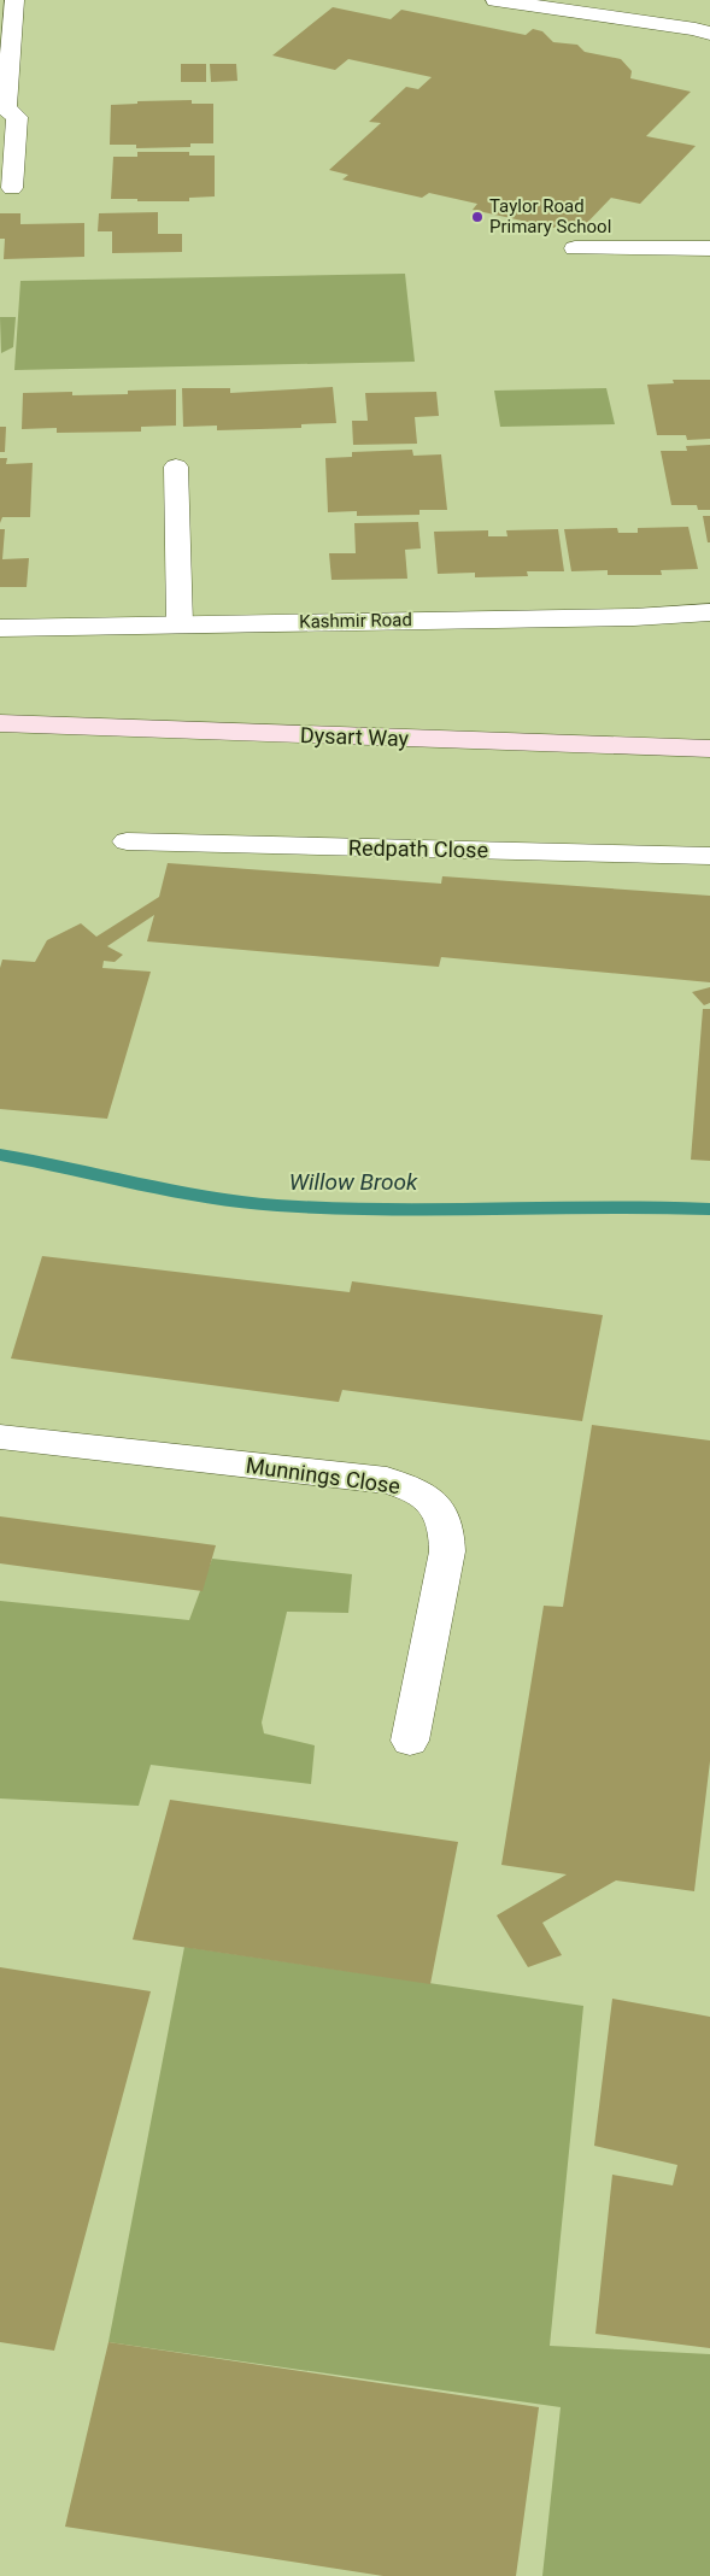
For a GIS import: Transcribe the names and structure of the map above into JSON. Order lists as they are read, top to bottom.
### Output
{
  "streets": {
    "street": [
      "Kashmir Road",
      "Dysart Way",
      "Redpath Close",
      "Munnings Close"
    ]
  },
  "water": ["Willow Brook"],
  "places": ["Taylor Road Primary School"]
}
